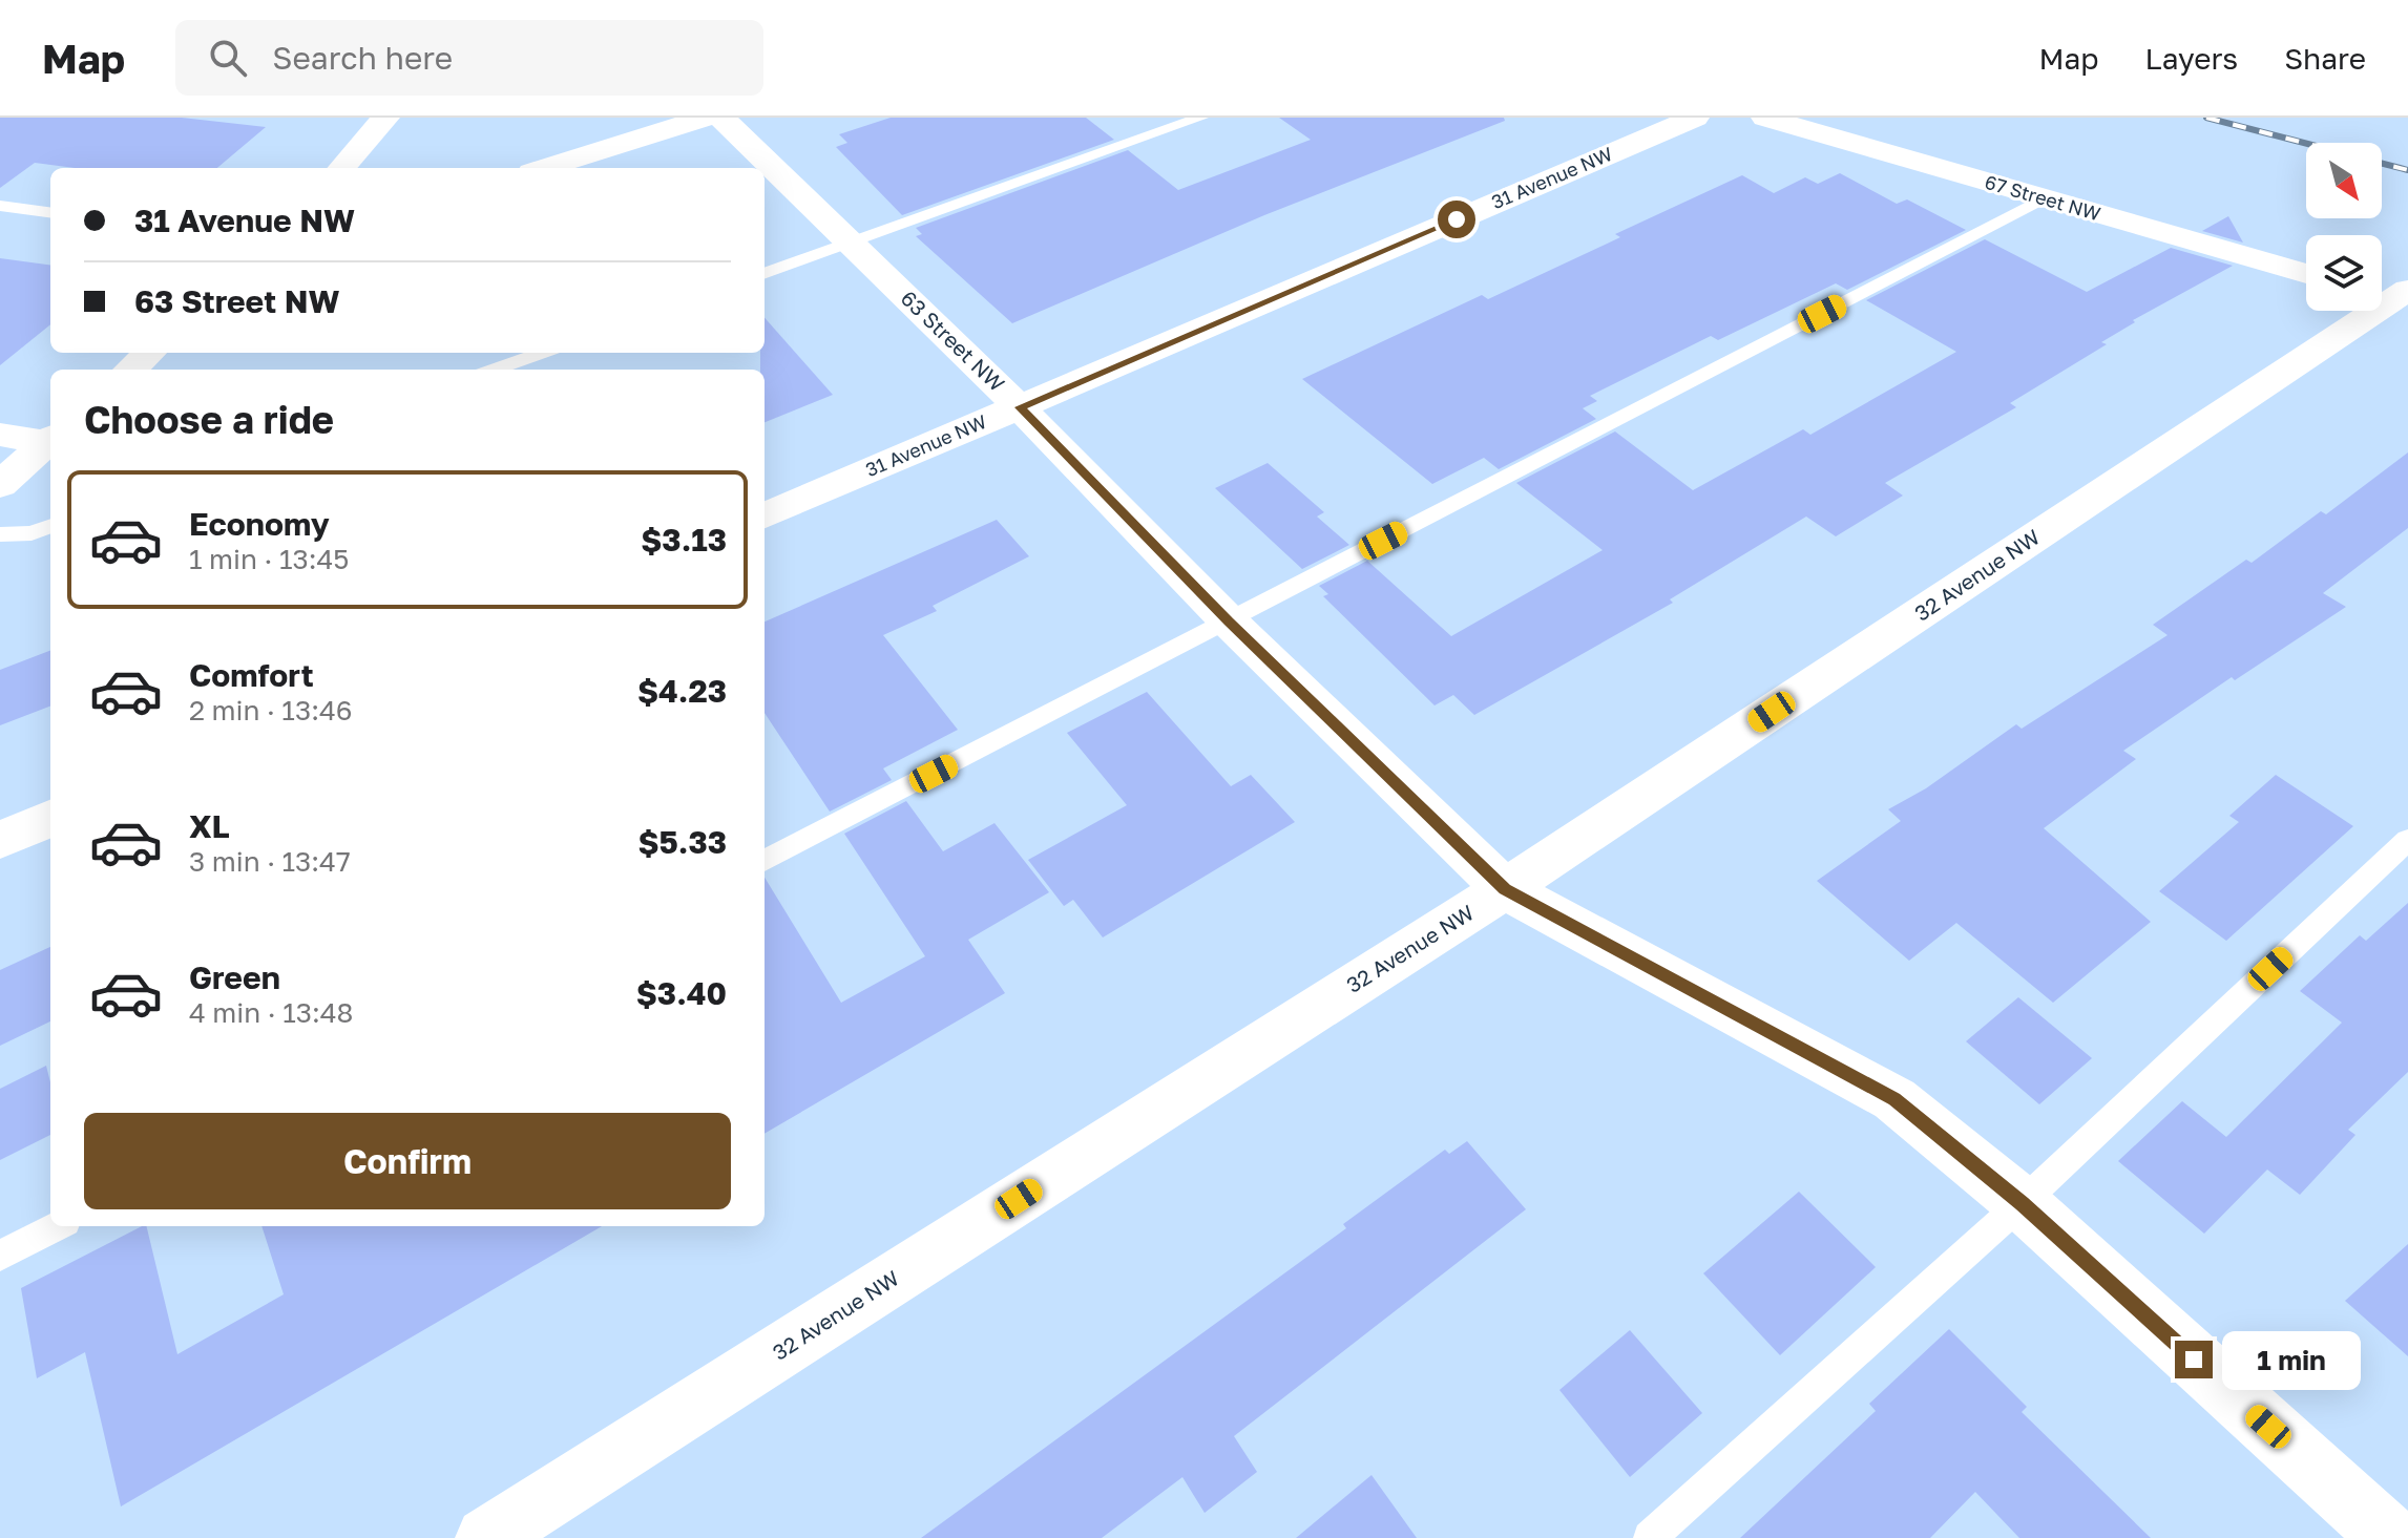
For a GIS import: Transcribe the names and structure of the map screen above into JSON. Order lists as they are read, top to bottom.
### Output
{
  "streets": {
    "street": [
      "31 Avenue NW",
      "67 Street NW",
      "63 Street NW",
      "32 Avenue NW"
    ]
  },
  "crossings": [
    ["31 Avenue NW", "63 Street NW"],
    ["63 Street NW", "32 Avenue NW"]
  ],
  "north": "bottom right",
  "page": {
    "header": "Map",
    "search": "Search here",
    "nav": ["Map", "Layers", "Share"],
    "banner": ["31 Avenue NW", "63 Street NW"],
    "heading": "Choose a ride",
    "list": [
      {
        "name": "Economy",
        "note": "1 min · 13:45",
        "value": "$3.13"
      },
      {
        "name": "Comfort",
        "note": "2 min · 13:46",
        "value": "$4.23"
      },
      {
        "name": "XL",
        "note": "3 min · 13:47",
        "value": "$5.33"
      },
      {
        "name": "Green",
        "note": "4 min · 13:48",
        "value": "$3.40"
      }
    ],
    "buttons": "Confirm",
    "bubble": "1 min"
  }
}
